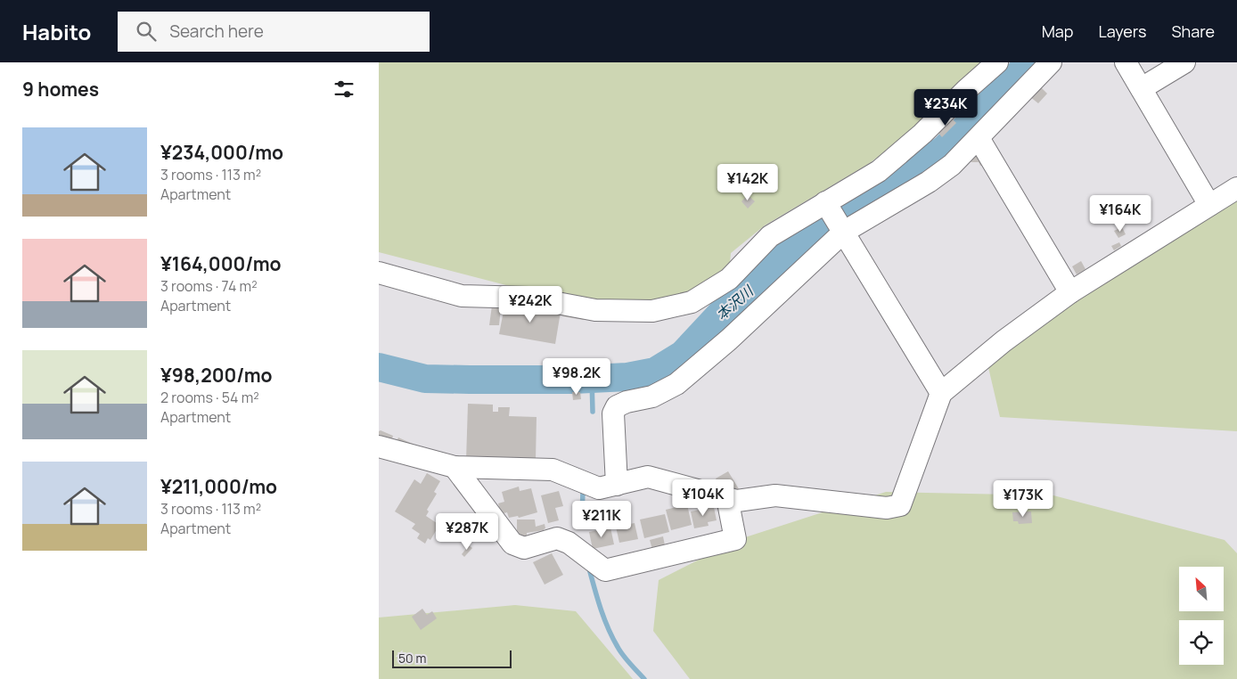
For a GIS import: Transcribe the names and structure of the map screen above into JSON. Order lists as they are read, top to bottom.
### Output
{
  "water": ["本沢川"],
  "scale_bar": "50 m",
  "north": "top left",
  "page": {
    "header": "Habito",
    "search": "Search here",
    "nav": ["Map", "Layers", "Share"],
    "heading": "9 homes",
    "price": [
      "¥234K",
      "¥142K",
      "¥164K",
      "¥242K",
      "¥98.2K",
      "¥104K",
      "¥173K",
      "¥211K",
      "¥287K"
    ],
    "list": [
      {
        "name": "¥234,000/mo",
        "note": "3 rooms · 113 m² · Apartment"
      },
      {
        "name": "¥164,000/mo",
        "note": "3 rooms · 74 m² · Apartment"
      },
      {
        "name": "¥98,200/mo",
        "note": "2 rooms · 54 m² · Apartment"
      },
      {
        "name": "¥211,000/mo",
        "note": "3 rooms · 113 m² · Apartment"
      }
    ],
    "scale": "50 m"
  }
}
